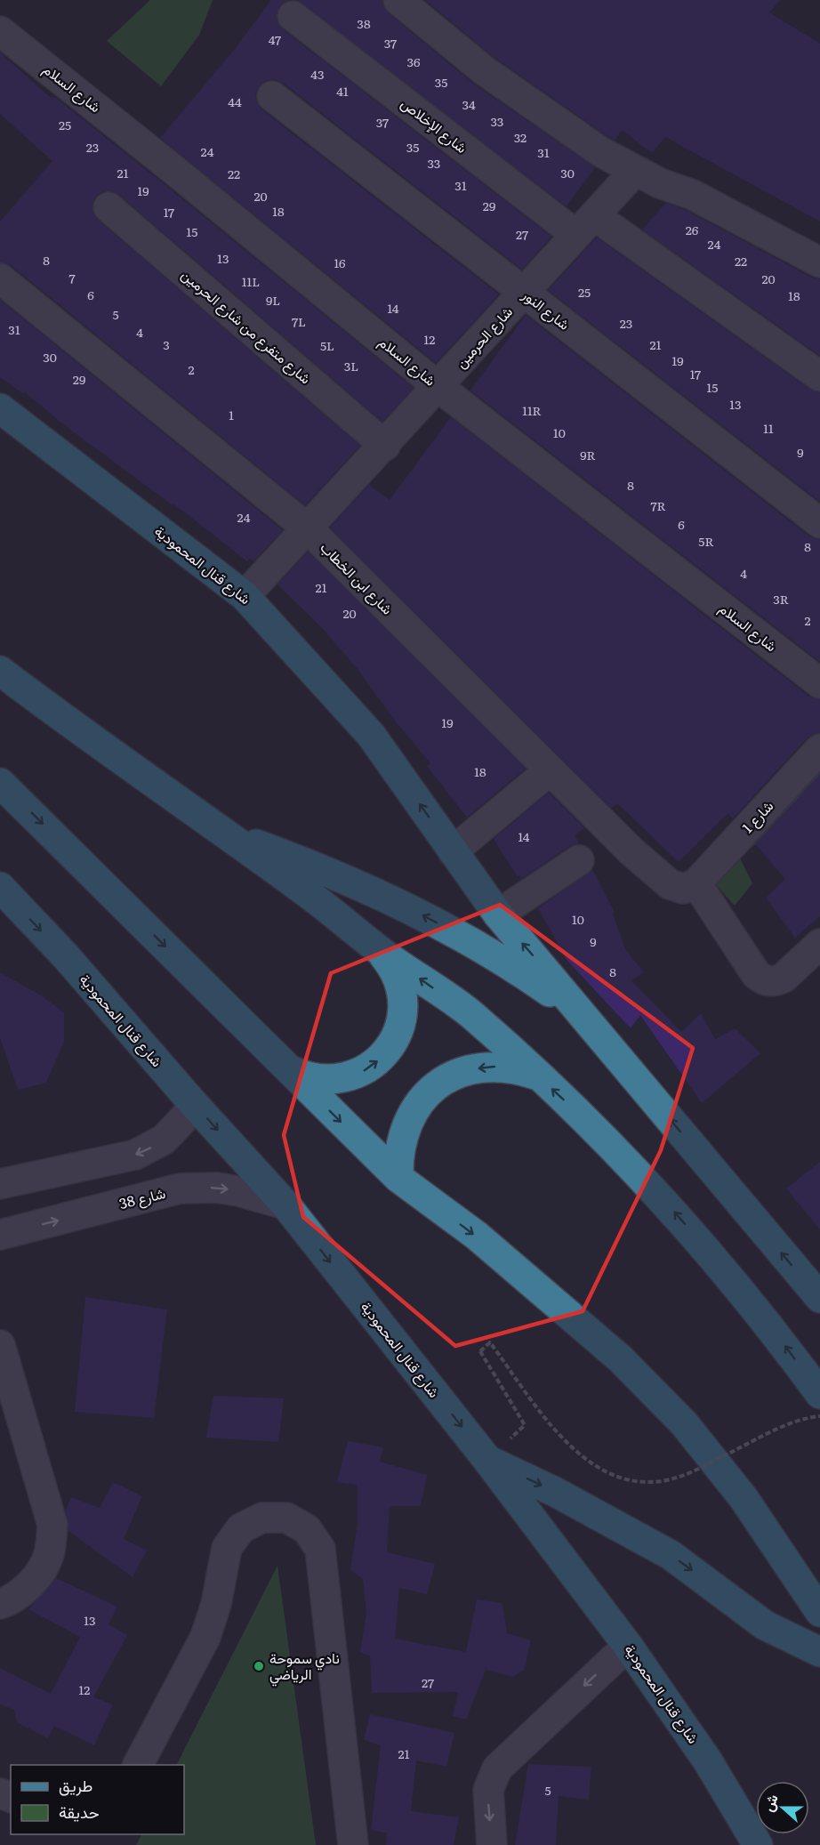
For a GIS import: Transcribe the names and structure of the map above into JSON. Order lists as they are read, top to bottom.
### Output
{
  "streets": {
    "main road": ["شارع قنال المحمودية"],
    "street": [
      "شارع السلام",
      "شارع الإخلاص",
      "شارع النور",
      "شارع متفرع من شارع الحرمين",
      "شارع الحرمين",
      "شارع ابن الخطاب",
      "شارع 1",
      "شارع 38"
    ]
  },
  "crossings": [
    ["شارع السلام", "شارع الحرمين"],
    ["شارع الإخلاص", "شارع الحرمين"],
    ["شارع النور", "شارع الحرمين"],
    ["شارع متفرع من شارع الحرمين", "شارع الحرمين"],
    ["شارع الحرمين", "شارع قنال المحمودية"],
    ["شارع الحرمين", "شارع ابن الخطاب"],
    ["شارع قنال المحمودية", "شارع 38"],
    ["شارع ابن الخطاب", "شارع 1"]
  ],
  "places": ["نادي سموحة الرياضي"],
  "house_numbers": [
    "38",
    "47",
    "37",
    "36",
    "43",
    "35",
    "41",
    "44",
    "34",
    "33",
    "37",
    "25",
    "32",
    "23",
    "35",
    "24",
    "31",
    "33",
    "21",
    "30",
    "22",
    "31",
    "19",
    "20",
    "29",
    "18",
    "17",
    "26",
    "15",
    "27",
    "24",
    "13",
    "8",
    "22",
    "16",
    "7",
    "20",
    "11L",
    "25",
    "6",
    "18",
    "9L",
    "14",
    "5",
    "7L",
    "23",
    "31",
    "4",
    "12",
    "3",
    "21",
    "5L",
    "30",
    "19",
    "3L",
    "2",
    "17",
    "29",
    "15",
    "13",
    "11R",
    "1",
    "11",
    "10",
    "9",
    "9R",
    "8",
    "7R",
    "24",
    "6",
    "5R",
    "8",
    "4",
    "21",
    "3R",
    "20",
    "2",
    "19",
    "18",
    "14",
    "10",
    "9",
    "8",
    "13",
    "27",
    "12",
    "21",
    "5"
  ],
  "legend": ["طريق", "حديقة"],
  "north": "left"
}
